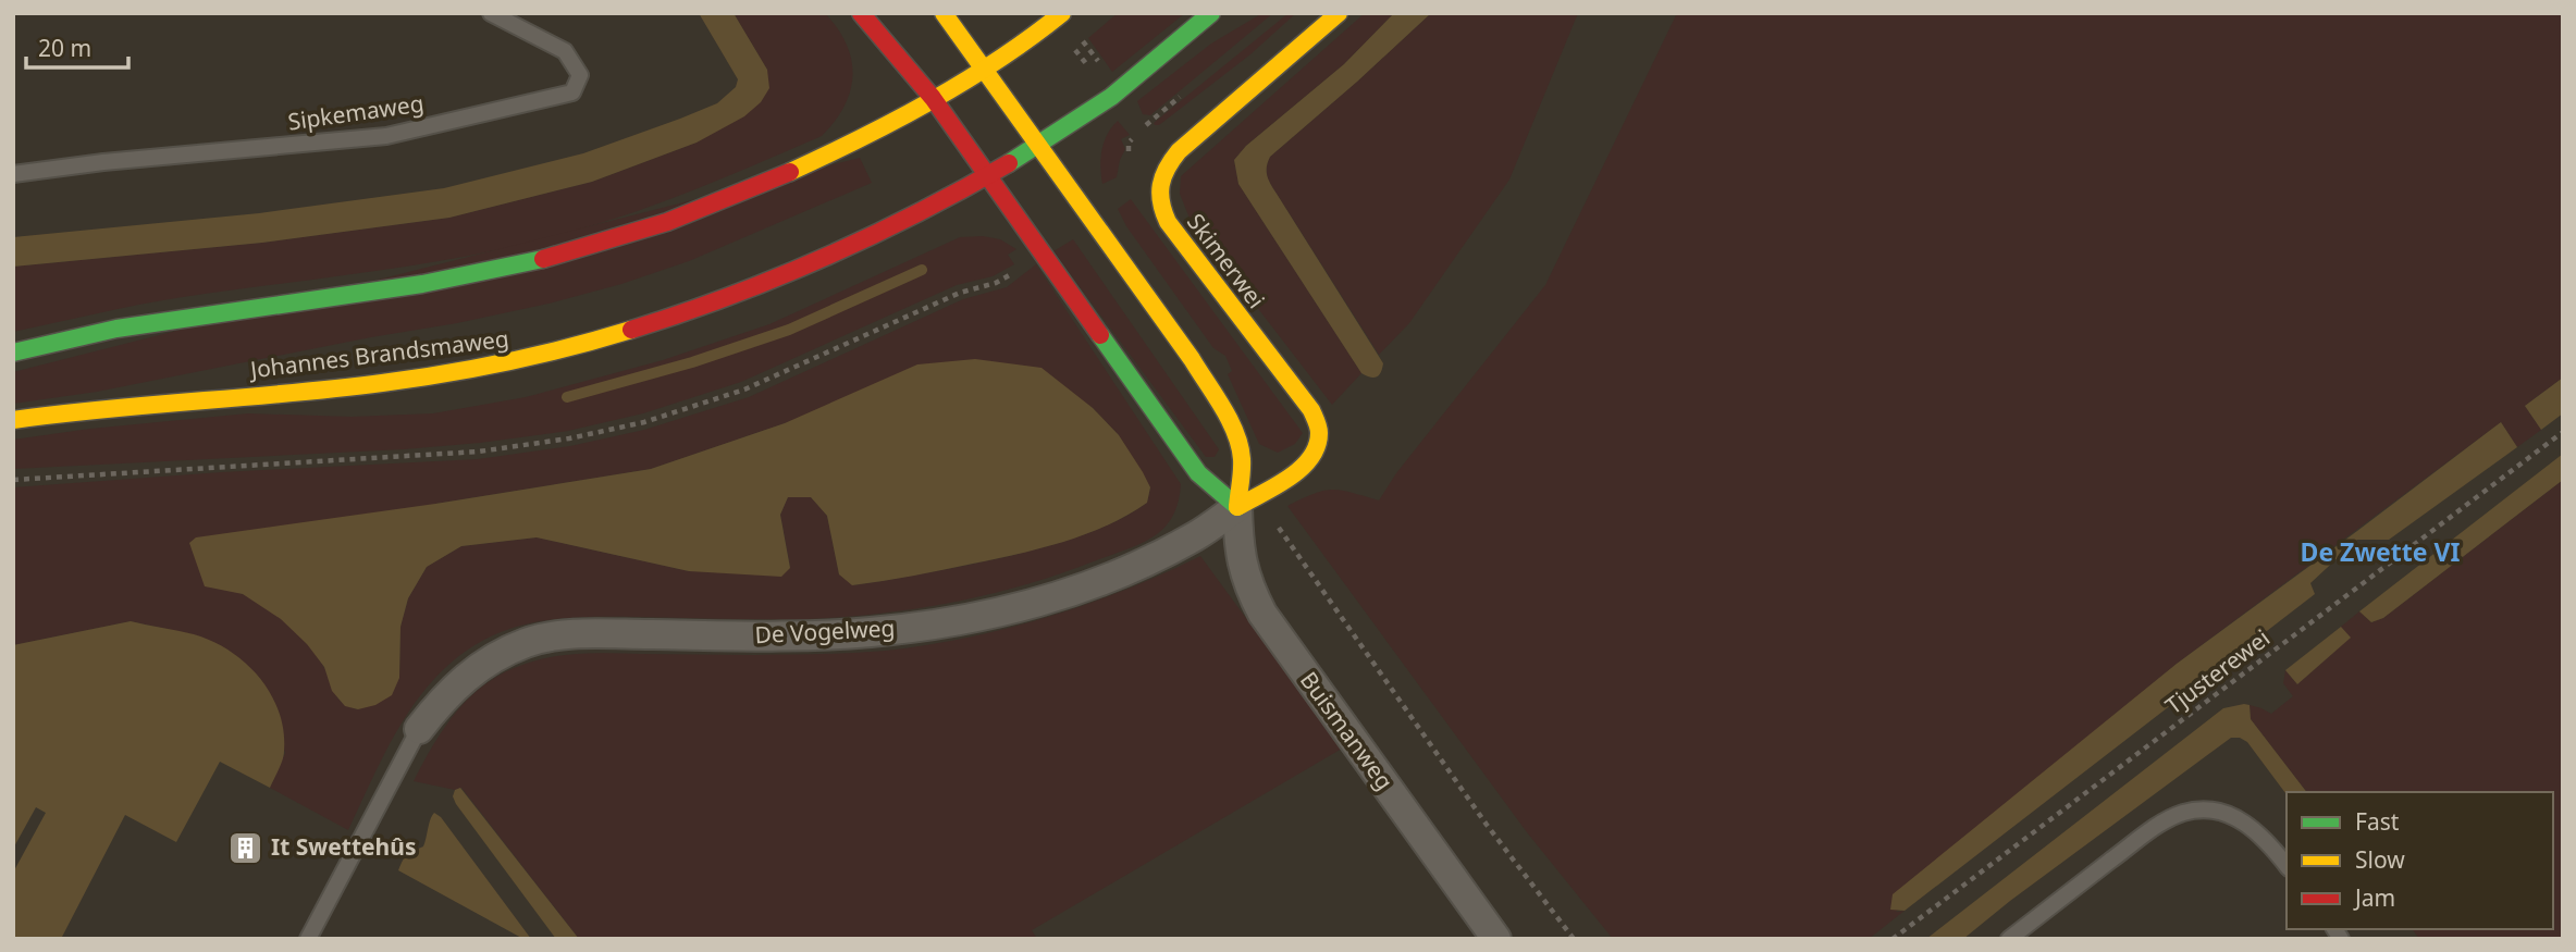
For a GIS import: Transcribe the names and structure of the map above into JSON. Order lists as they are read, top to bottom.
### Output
{
  "streets": {
    "main road": ["Skimerwei", "Johannes Brandsmaweg", "Buismanweg"],
    "street": ["De Vogelweg"],
    "lane": ["Sipkemaweg"],
    "path": ["Tjusterewei"]
  },
  "crossings": [
    ["Skimerwei", "De Vogelweg"],
    ["Skimerwei", "Buismanweg"],
    ["Johannes Brandsmaweg", "Buismanweg"],
    ["De Vogelweg", "Buismanweg"]
  ],
  "districts": ["De Zwette VI"],
  "places": {
    "building": ["It Swettehûs"]
  },
  "legend": ["Fast", "Slow", "Jam"],
  "scale_bar": "20 m"
}
